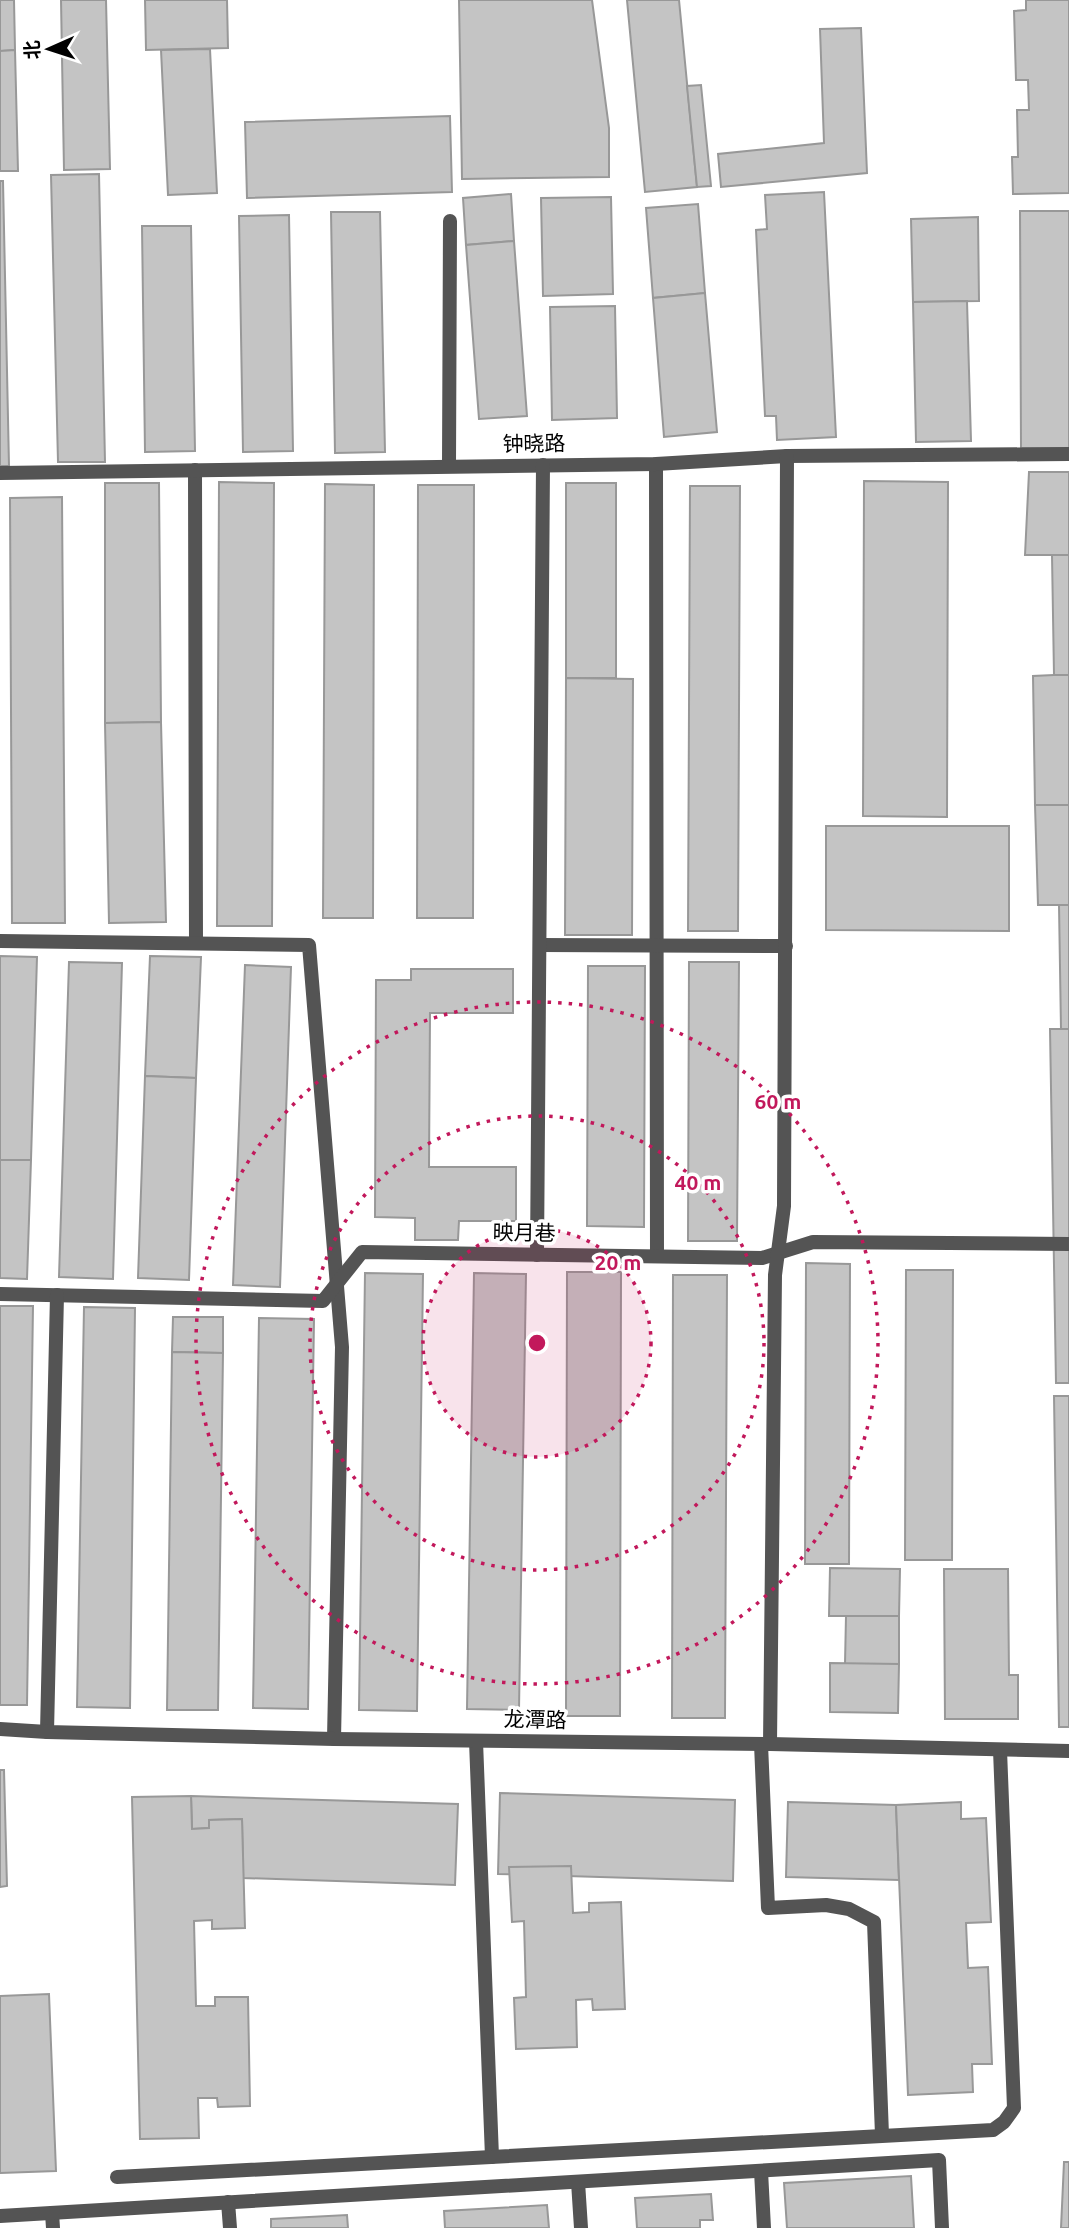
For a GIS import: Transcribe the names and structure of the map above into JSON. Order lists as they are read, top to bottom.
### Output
{
  "streets": {
    "street": ["钟晓路", "映月巷", "龙潭路"]
  },
  "north": "left",
  "rings": ["60 m", "40 m", "20 m"]
}
